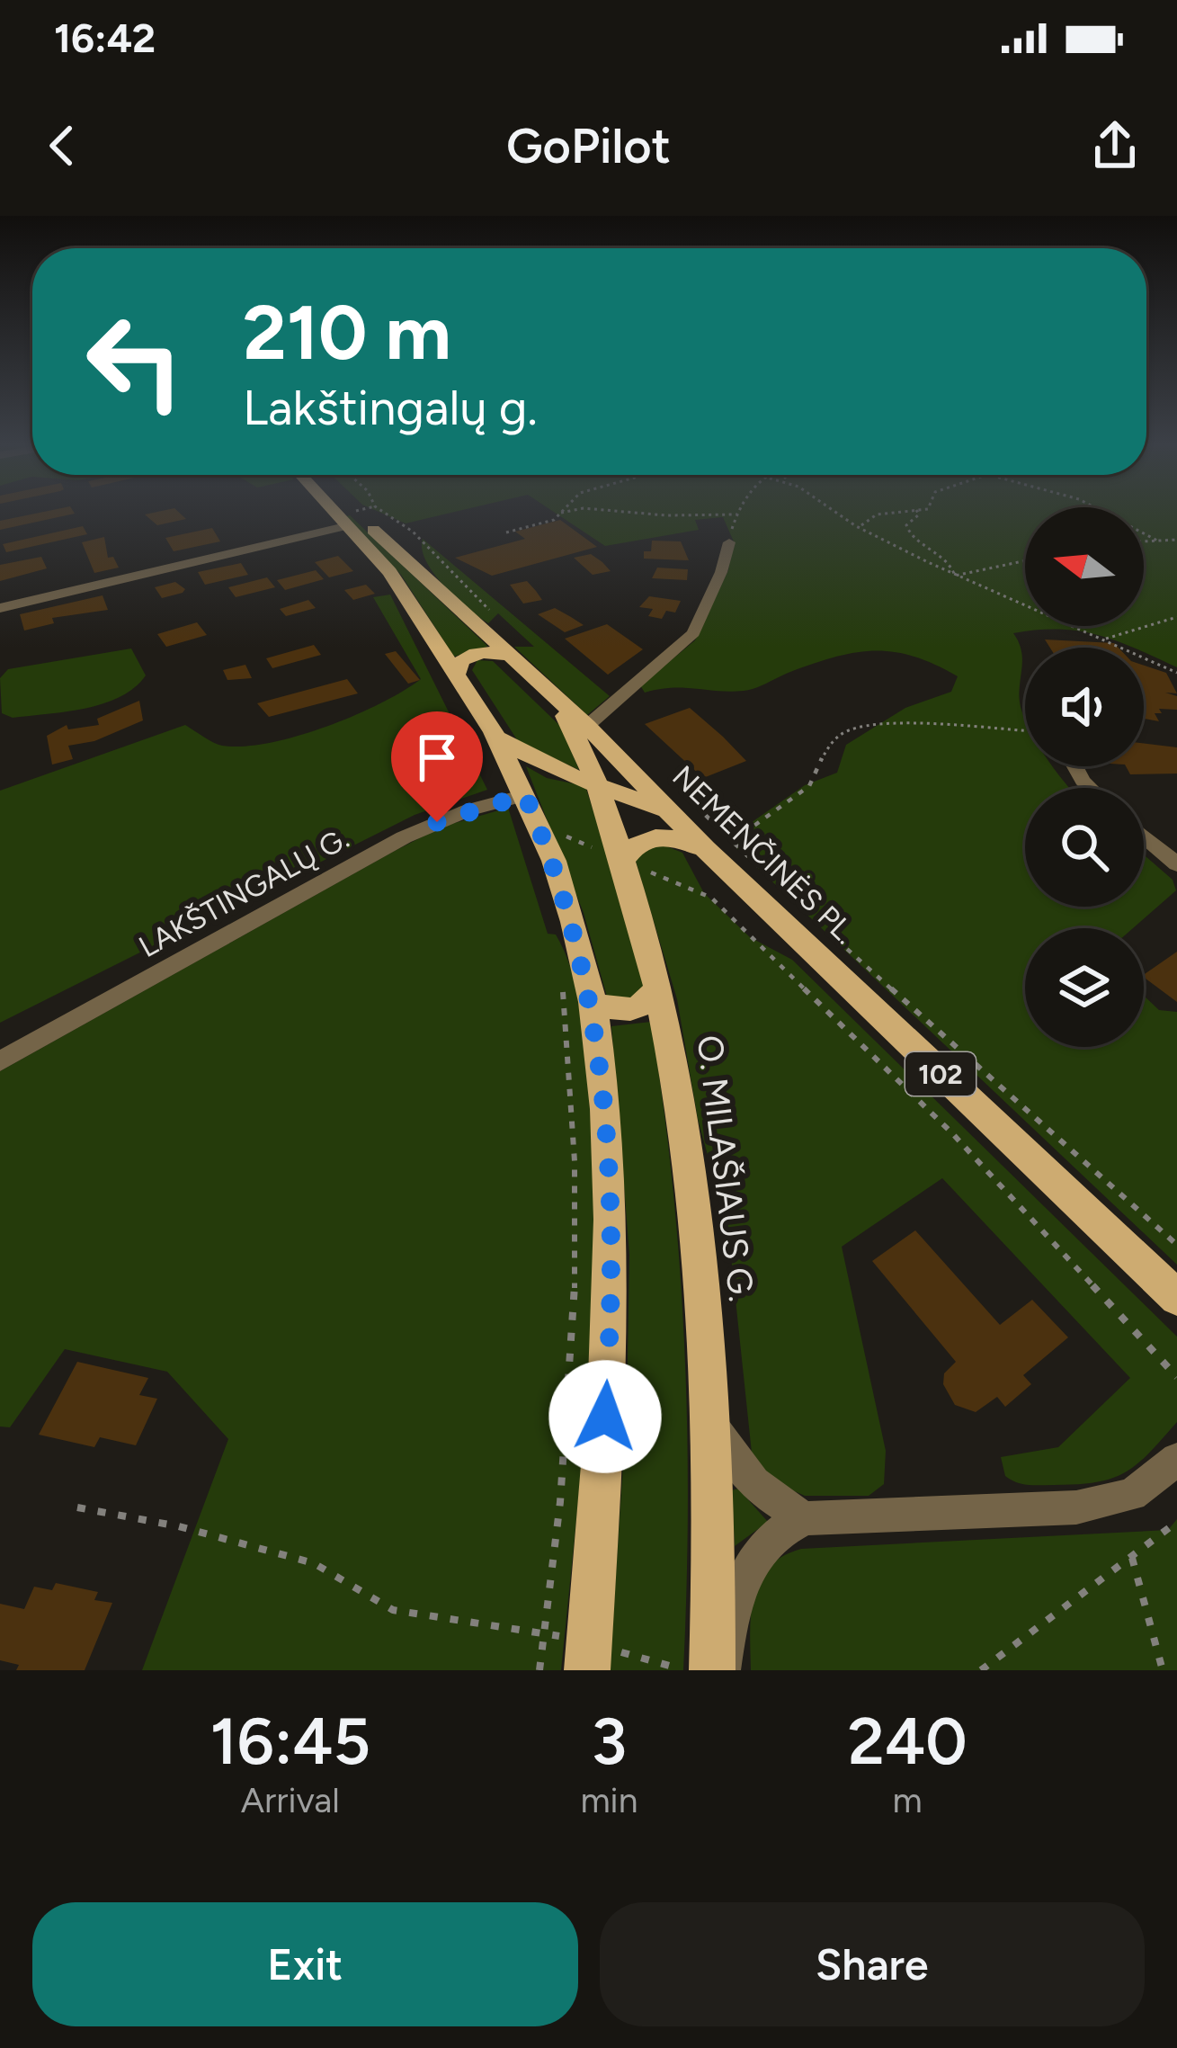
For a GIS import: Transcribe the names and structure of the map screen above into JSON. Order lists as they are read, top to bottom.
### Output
{
  "streets": {
    "main road": ["NEMENČINĖS PL.", "102", "O. MILAŠIAUS G."],
    "street": ["LAKŠTINGALŲ G."]
  },
  "crossings": [
    ["NEMENČINĖS PL.", "102"],
    ["NEMENČINĖS PL.", "O. MILAŠIAUS G."],
    ["102", "O. MILAŠIAUS G."]
  ],
  "north": "left",
  "page": {
    "status": "16:42",
    "header": "GoPilot",
    "turn": ["210 m", "Lakštingalų g."],
    "eta": [
      "16:45",
      "Arrival",
      "3",
      "min",
      "240",
      "m"
    ],
    "buttons": ["Exit", "Share"]
  }
}
